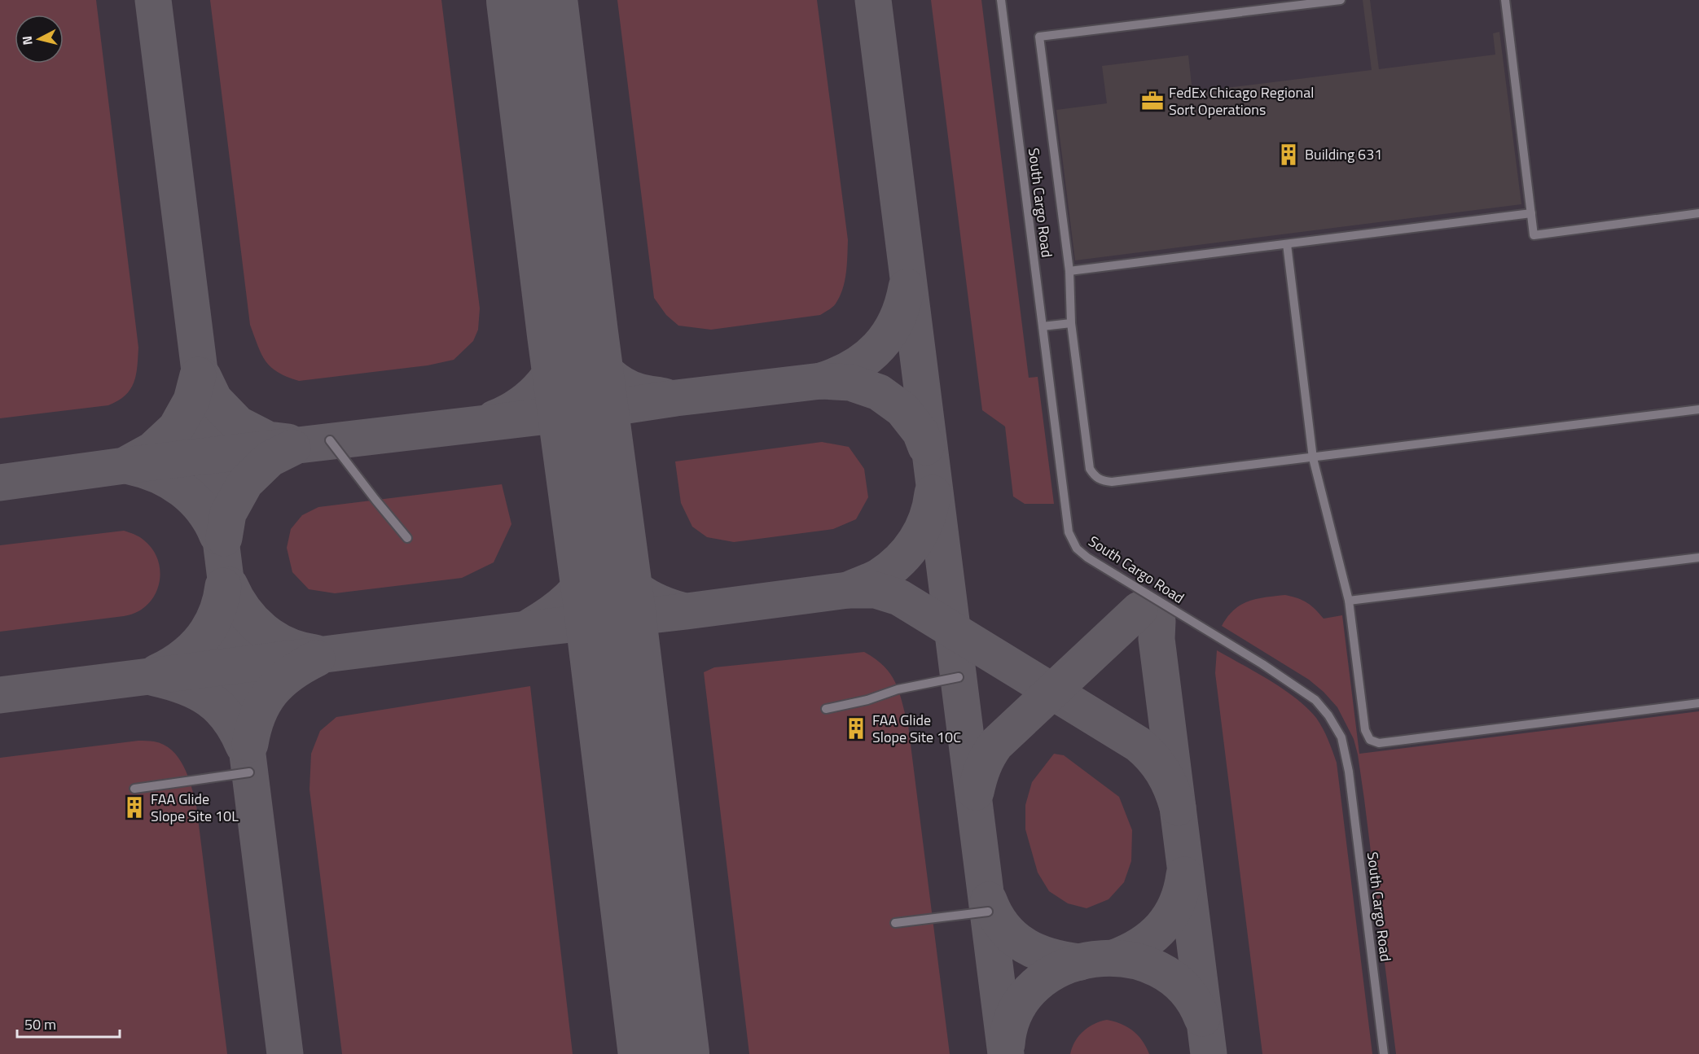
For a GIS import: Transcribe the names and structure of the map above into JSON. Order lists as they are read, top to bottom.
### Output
{
  "streets": {
    "lane": ["South Cargo Road"]
  },
  "places": {
    "office": ["FedEx Chicago Regional Sort Operations"],
    "building": ["Building 631", "FAA Glide Slope Site 10C", "FAA Glide Slope Site 10L"]
  },
  "scale_bar": "50 m",
  "north": "left"
}
